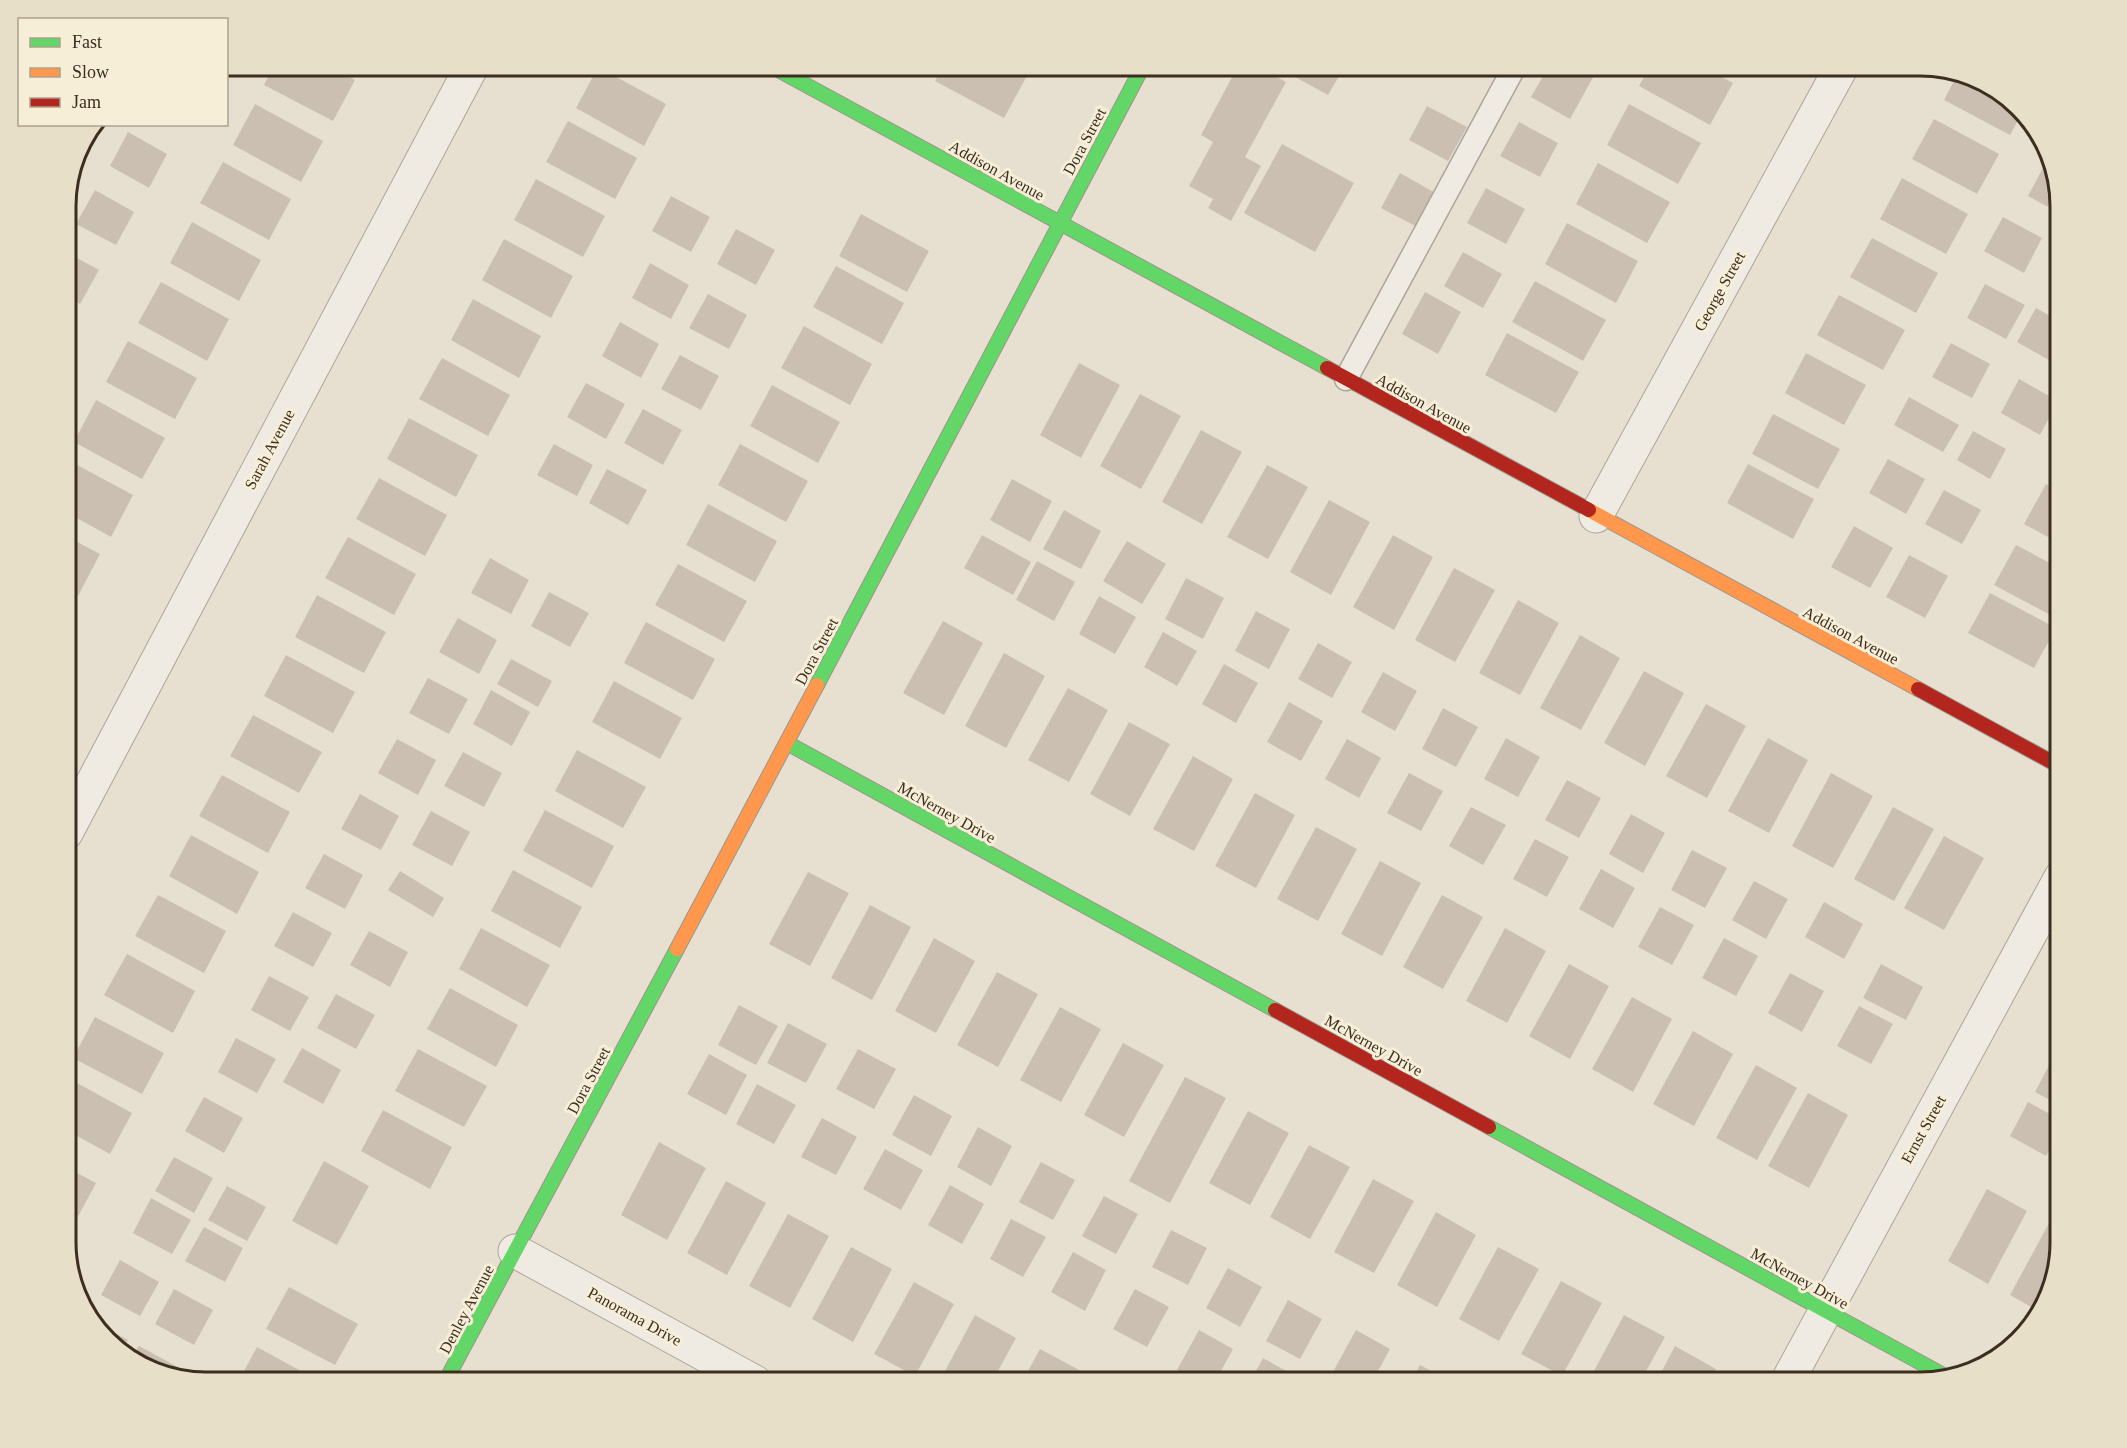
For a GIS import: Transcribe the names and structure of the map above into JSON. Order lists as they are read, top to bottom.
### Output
{
  "streets": {
    "street": [
      "Dora Street",
      "Addison Avenue",
      "George Street",
      "Sarah Avenue",
      "McNerney Drive",
      "Ernst Street",
      "Denley Avenue",
      "Panorama Drive"
    ]
  },
  "crossings": [
    ["Dora Street", "Addison Avenue"],
    ["Dora Street", "McNerney Drive"],
    ["Dora Street", "Denley Avenue"],
    ["Dora Street", "Panorama Drive"],
    ["Addison Avenue", "George Street"],
    ["McNerney Drive", "Ernst Street"],
    ["Denley Avenue", "Panorama Drive"]
  ],
  "legend": ["Fast", "Slow", "Jam"]
}
